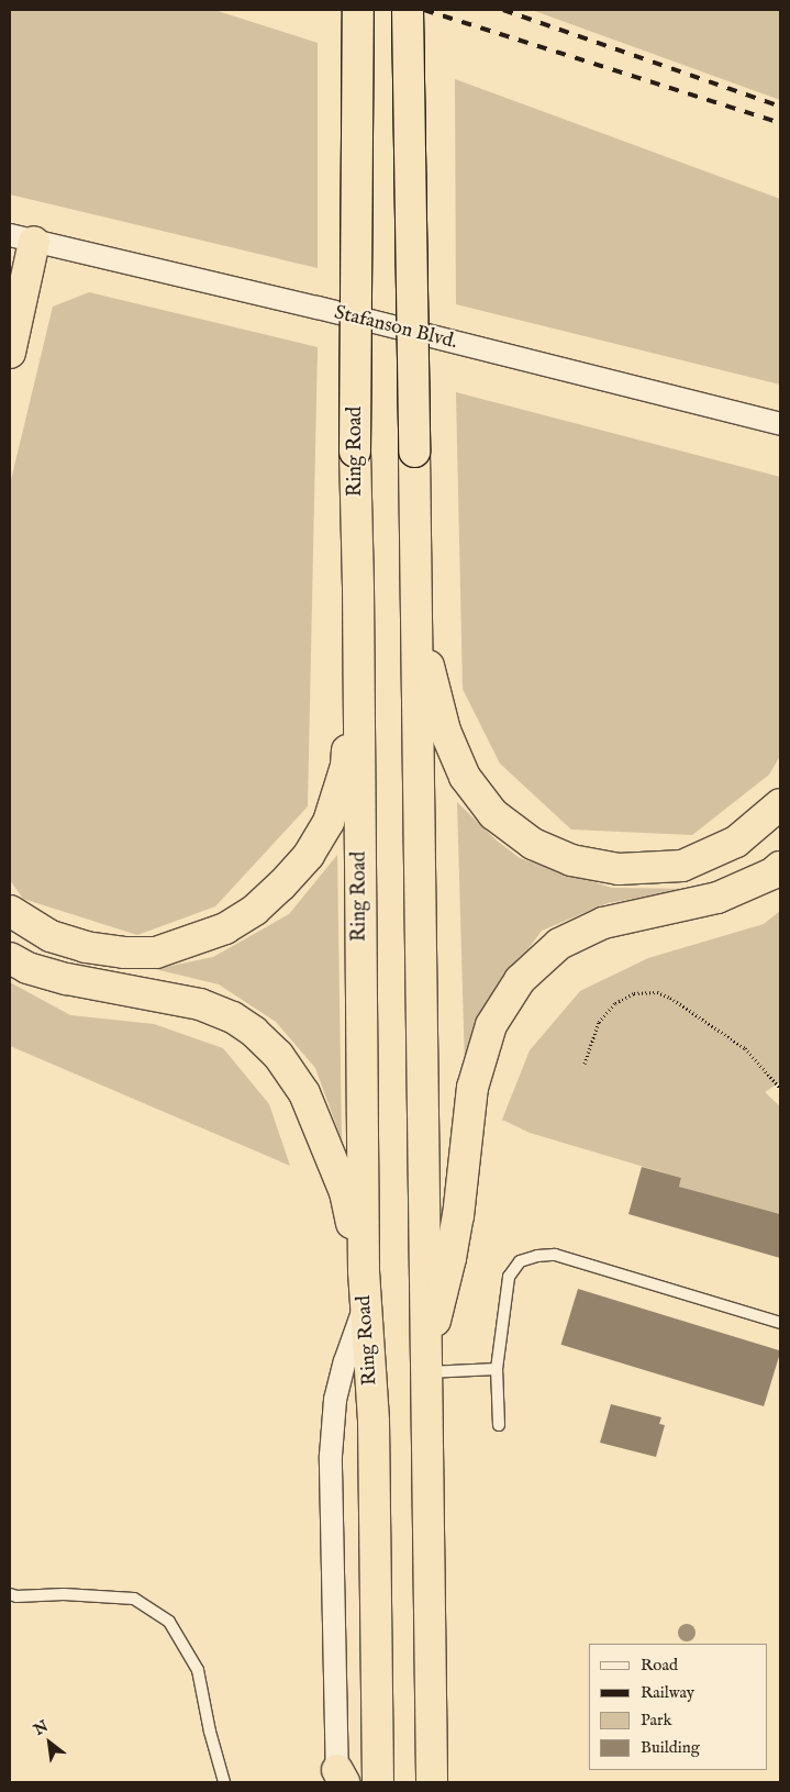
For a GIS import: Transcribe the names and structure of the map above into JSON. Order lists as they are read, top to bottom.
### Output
{
  "streets": {
    "highway": ["Ring Road"],
    "street": ["Stafanson Blvd."]
  },
  "legend": [
    "Road",
    "Railway",
    "Park",
    "Building"
  ],
  "north": "top left"
}
